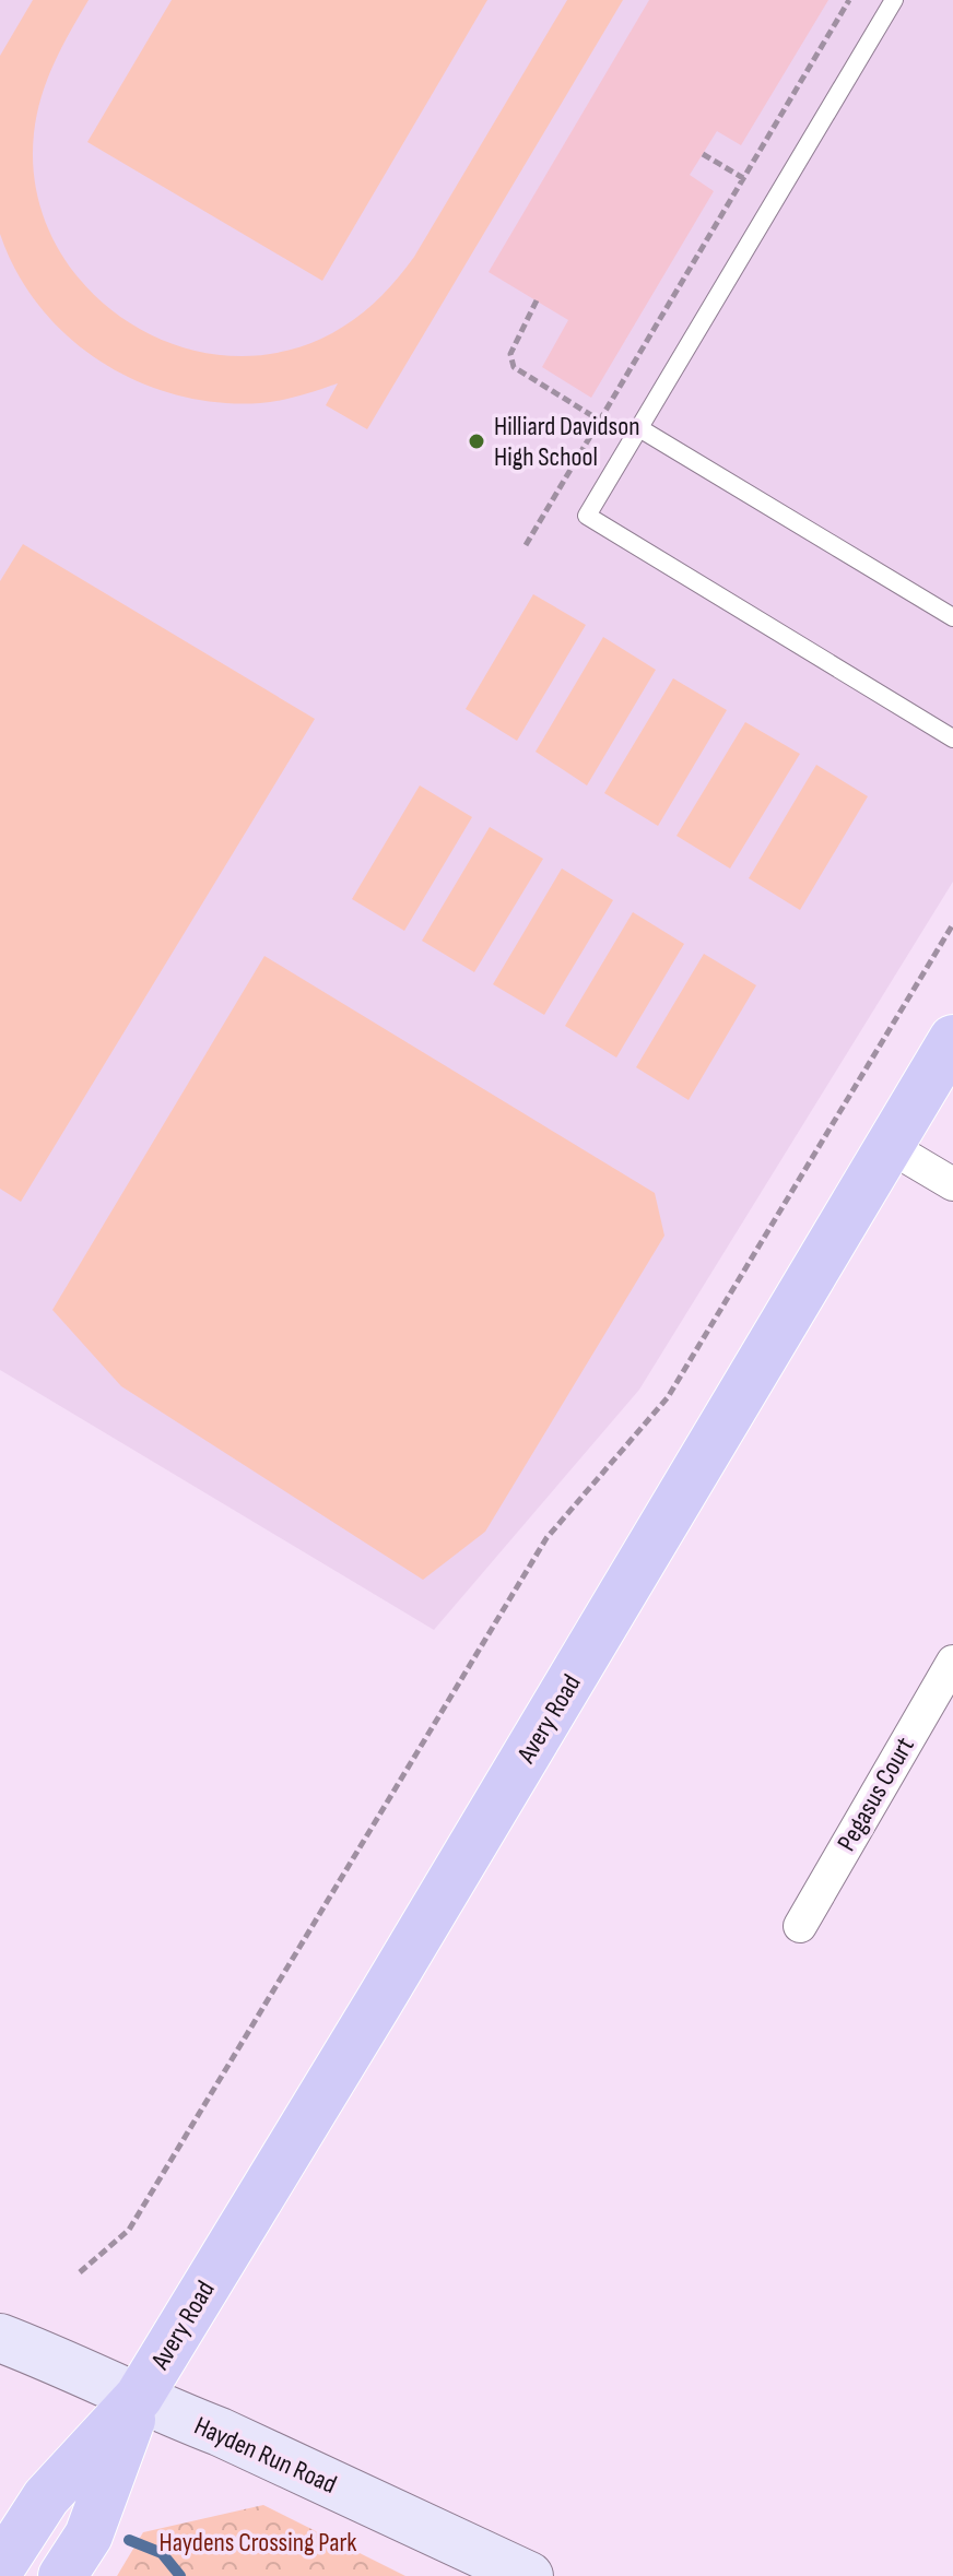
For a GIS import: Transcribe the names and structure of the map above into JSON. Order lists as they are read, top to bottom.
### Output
{
  "streets": {
    "main road": ["Avery Road", "Hayden Run Road"],
    "street": ["Pegasus Court"]
  },
  "crossings": [
    ["Avery Road", "Hayden Run Road"]
  ],
  "parks": ["Haydens Crossing Park"],
  "places": ["Hilliard Davidson High School"]
}
